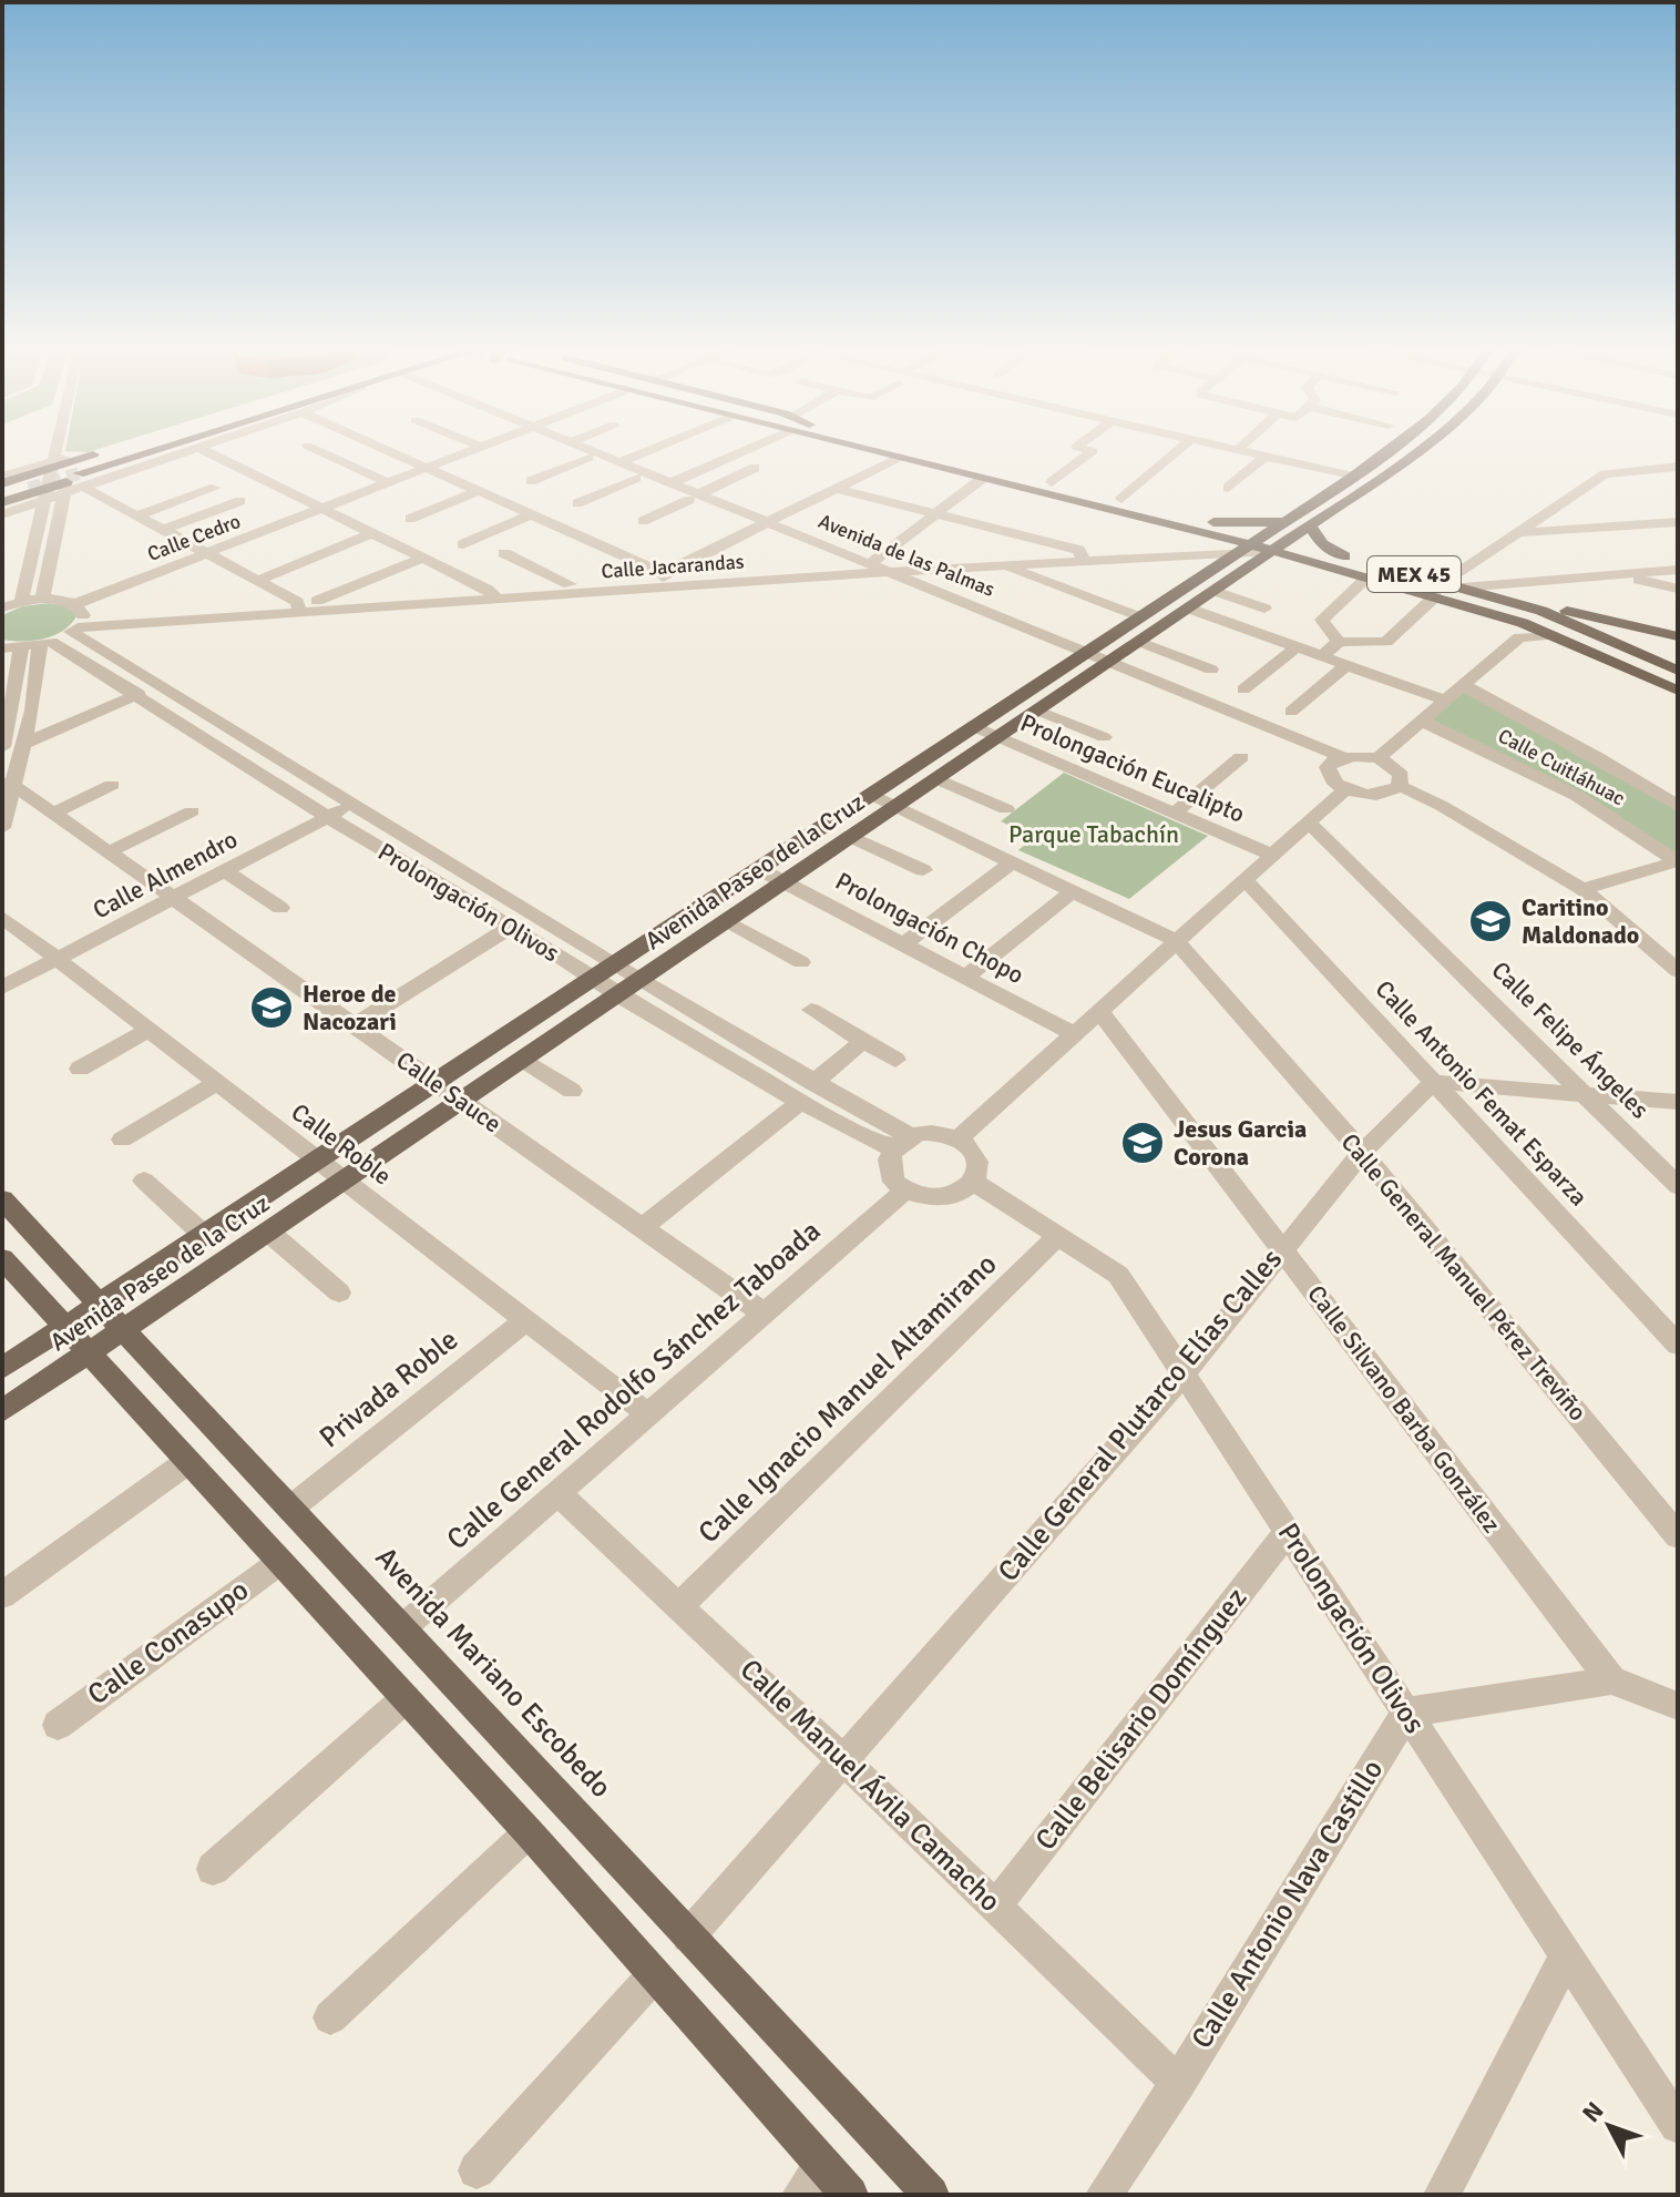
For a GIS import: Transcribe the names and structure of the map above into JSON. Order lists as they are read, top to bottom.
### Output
{
  "streets": {
    "main road": ["MEX 45", "Avenida Paseo de la Cruz", "Avenida Mariano Escobedo"],
    "street": [
      "Calle Cedro",
      "Avenida de las Palmas",
      "Calle Jacarandas",
      "Calle Cuitláhuac",
      "Prolongación Eucalipto",
      "Calle Almendro",
      "Prolongación Olivos",
      "Prolongación Chopo",
      "Calle Felipe Ángeles",
      "Calle Sauce",
      "Calle Antonio Femat Esparza",
      "Calle Roble",
      "Calle General Manuel Pérez Treviño",
      "Calle General Rodolfo Sánchez Taboada",
      "Privada Roble",
      "Calle Ignacio Manuel Altamirano",
      "Calle Silvano Barba González",
      "Calle General Plutarco Elías Calles",
      "Calle Conasupo",
      "Calle Belisario Domínguez",
      "Calle Manuel Ávila Camacho",
      "Calle Antonio Nava Castillo"
    ]
  },
  "crossings": [
    ["Calle Cedro", "Calle Jacarandas"],
    ["Calle Cedro", "Prolongación Olivos"],
    ["Avenida de las Palmas", "Calle Jacarandas"],
    ["Avenida de las Palmas", "Avenida Paseo de la Cruz"],
    ["Calle Jacarandas", "MEX 45"],
    ["Calle Jacarandas", "Avenida Paseo de la Cruz"],
    ["Calle Jacarandas", "Prolongación Olivos"],
    ["MEX 45", "Avenida Paseo de la Cruz"],
    ["Prolongación Eucalipto", "Avenida Paseo de la Cruz"],
    ["Avenida Paseo de la Cruz", "Prolongación Olivos"],
    ["Avenida Paseo de la Cruz", "Prolongación Chopo"],
    ["Avenida Paseo de la Cruz", "Calle Sauce"],
    ["Avenida Paseo de la Cruz", "Calle Roble"],
    ["Avenida Paseo de la Cruz", "Avenida Mariano Escobedo"],
    ["Calle Almendro", "Prolongación Olivos"],
    ["Calle Almendro", "Calle Sauce"],
    ["Calle Almendro", "Calle Roble"],
    ["Prolongación Olivos", "Calle General Rodolfo Sánchez Taboada"],
    ["Prolongación Olivos", "Calle Ignacio Manuel Altamirano"],
    ["Prolongación Olivos", "Calle General Plutarco Elías Calles"],
    ["Prolongación Olivos", "Calle Belisario Domínguez"],
    ["Prolongación Olivos", "Calle Antonio Nava Castillo"],
    ["Calle Sauce", "Calle General Rodolfo Sánchez Taboada"],
    ["Calle Antonio Femat Esparza", "Calle General Plutarco Elías Calles"],
    ["Calle Roble", "Calle General Rodolfo Sánchez Taboada"],
    ["Calle Roble", "Privada Roble"],
    ["Calle General Manuel Pérez Treviño", "Calle General Plutarco Elías Calles"],
    ["Calle General Rodolfo Sánchez Taboada", "Avenida Mariano Escobedo"],
    ["Calle General Rodolfo Sánchez Taboada", "Calle Manuel Ávila Camacho"],
    ["Privada Roble", "Avenida Mariano Escobedo"],
    ["Calle Ignacio Manuel Altamirano", "Calle Manuel Ávila Camacho"],
    ["Calle Silvano Barba González", "Calle General Plutarco Elías Calles"],
    ["Calle General Plutarco Elías Calles", "Avenida Mariano Escobedo"],
    ["Calle General Plutarco Elías Calles", "Calle Manuel Ávila Camacho"],
    ["Calle Belisario Domínguez", "Calle Manuel Ávila Camacho"],
    ["Calle Manuel Ávila Camacho", "Calle Antonio Nava Castillo"]
  ],
  "parks": ["Parque Tabachín"],
  "places": {
    "school or university": ["Caritino Maldonado", "Heroe de Nacozari", "Jesus Garcia Corona"]
  },
  "north": "top left"
}
